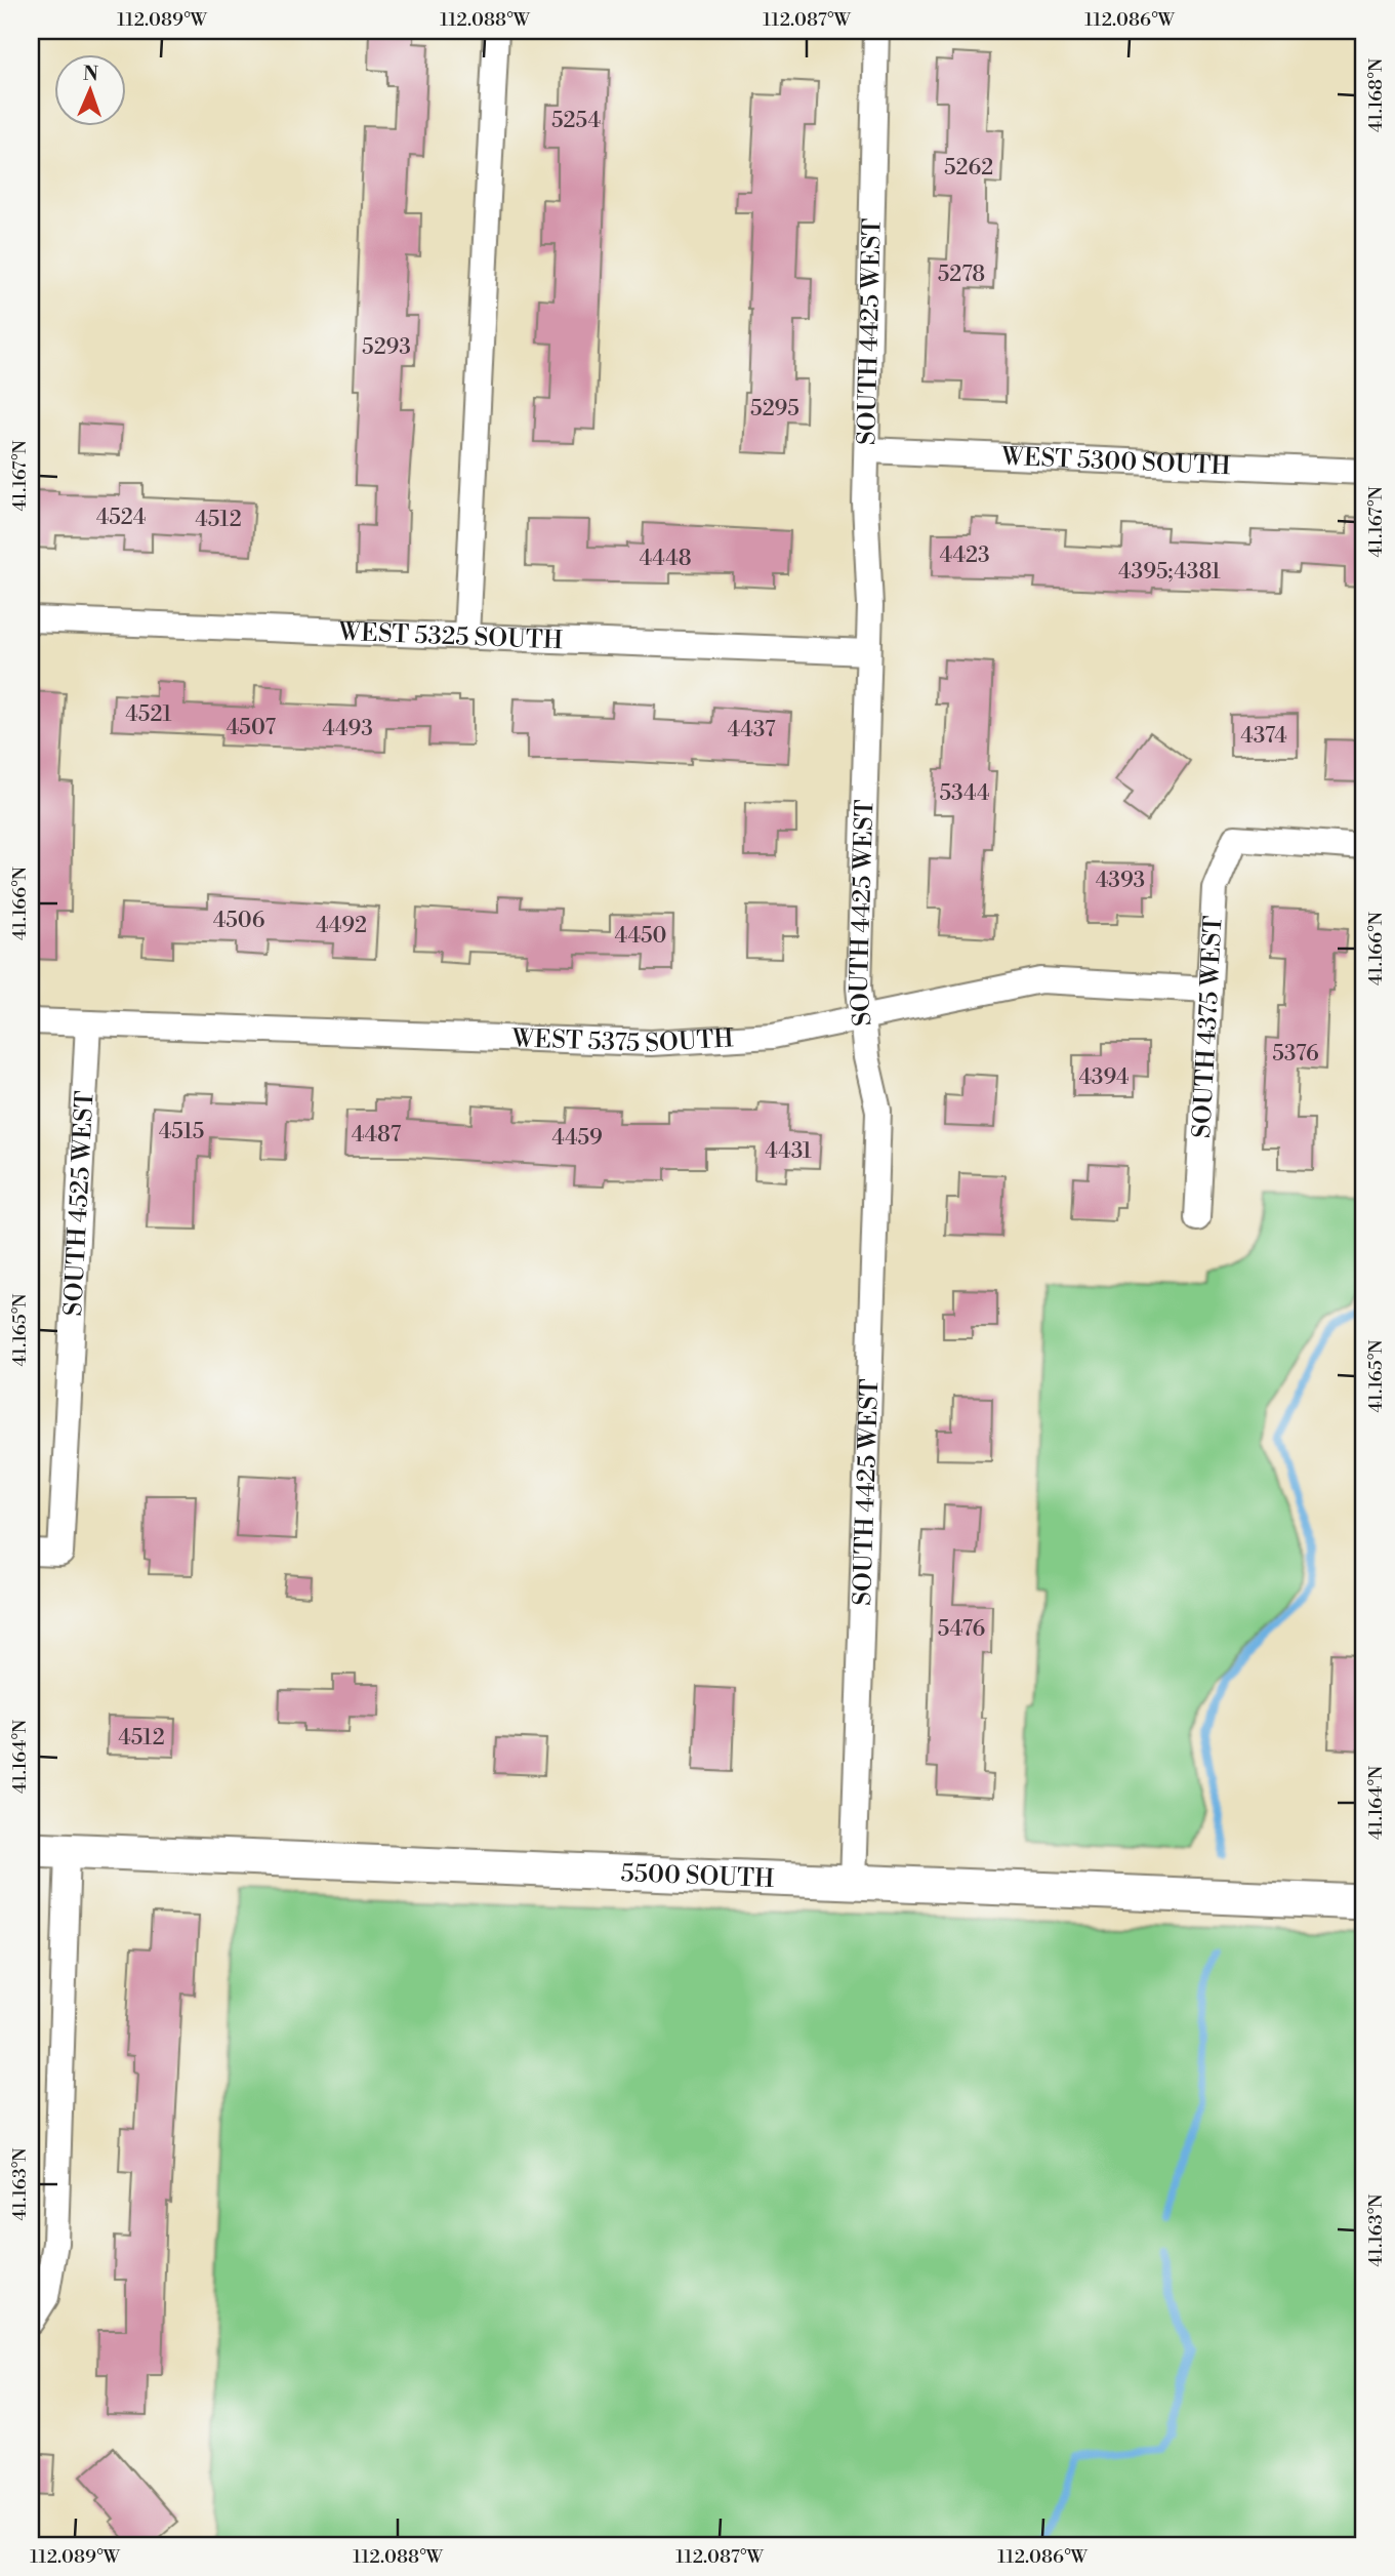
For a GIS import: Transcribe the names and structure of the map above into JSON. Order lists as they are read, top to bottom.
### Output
{
  "streets": {
    "main road": ["5500 SOUTH"],
    "street": [
      "SOUTH 4425 WEST",
      "WEST 5300 SOUTH",
      "WEST 5325 SOUTH",
      "SOUTH 4375 WEST",
      "WEST 5375 SOUTH",
      "SOUTH 4525 WEST"
    ]
  },
  "crossings": [
    ["SOUTH 4425 WEST", "WEST 5300 SOUTH"],
    ["SOUTH 4425 WEST", "WEST 5325 SOUTH"],
    ["SOUTH 4425 WEST", "WEST 5375 SOUTH"],
    ["SOUTH 4425 WEST", "5500 SOUTH"],
    ["SOUTH 4375 WEST", "WEST 5375 SOUTH"],
    ["WEST 5375 SOUTH", "SOUTH 4525 WEST"]
  ],
  "house_numbers": [
    "5254",
    "5262",
    "5278",
    "5293",
    "5295",
    "4524",
    "4512",
    "4423",
    "4448",
    "4395;4381",
    "4521",
    "4507",
    "4493",
    "4437",
    "4374",
    "5344",
    "4393",
    "4506",
    "4492",
    "4450",
    "5376",
    "4394",
    "4515",
    "4487",
    "4459",
    "4431",
    "5476",
    "4512"
  ],
  "north": "top",
  "coordinates": [
    "112.089°W",
    "112.088°W",
    "112.087°W",
    "112.086°W",
    "41.168°N",
    "41.167°N",
    "41.166°N",
    "41.165°N",
    "41.164°N",
    "41.163°N"
  ]
}
